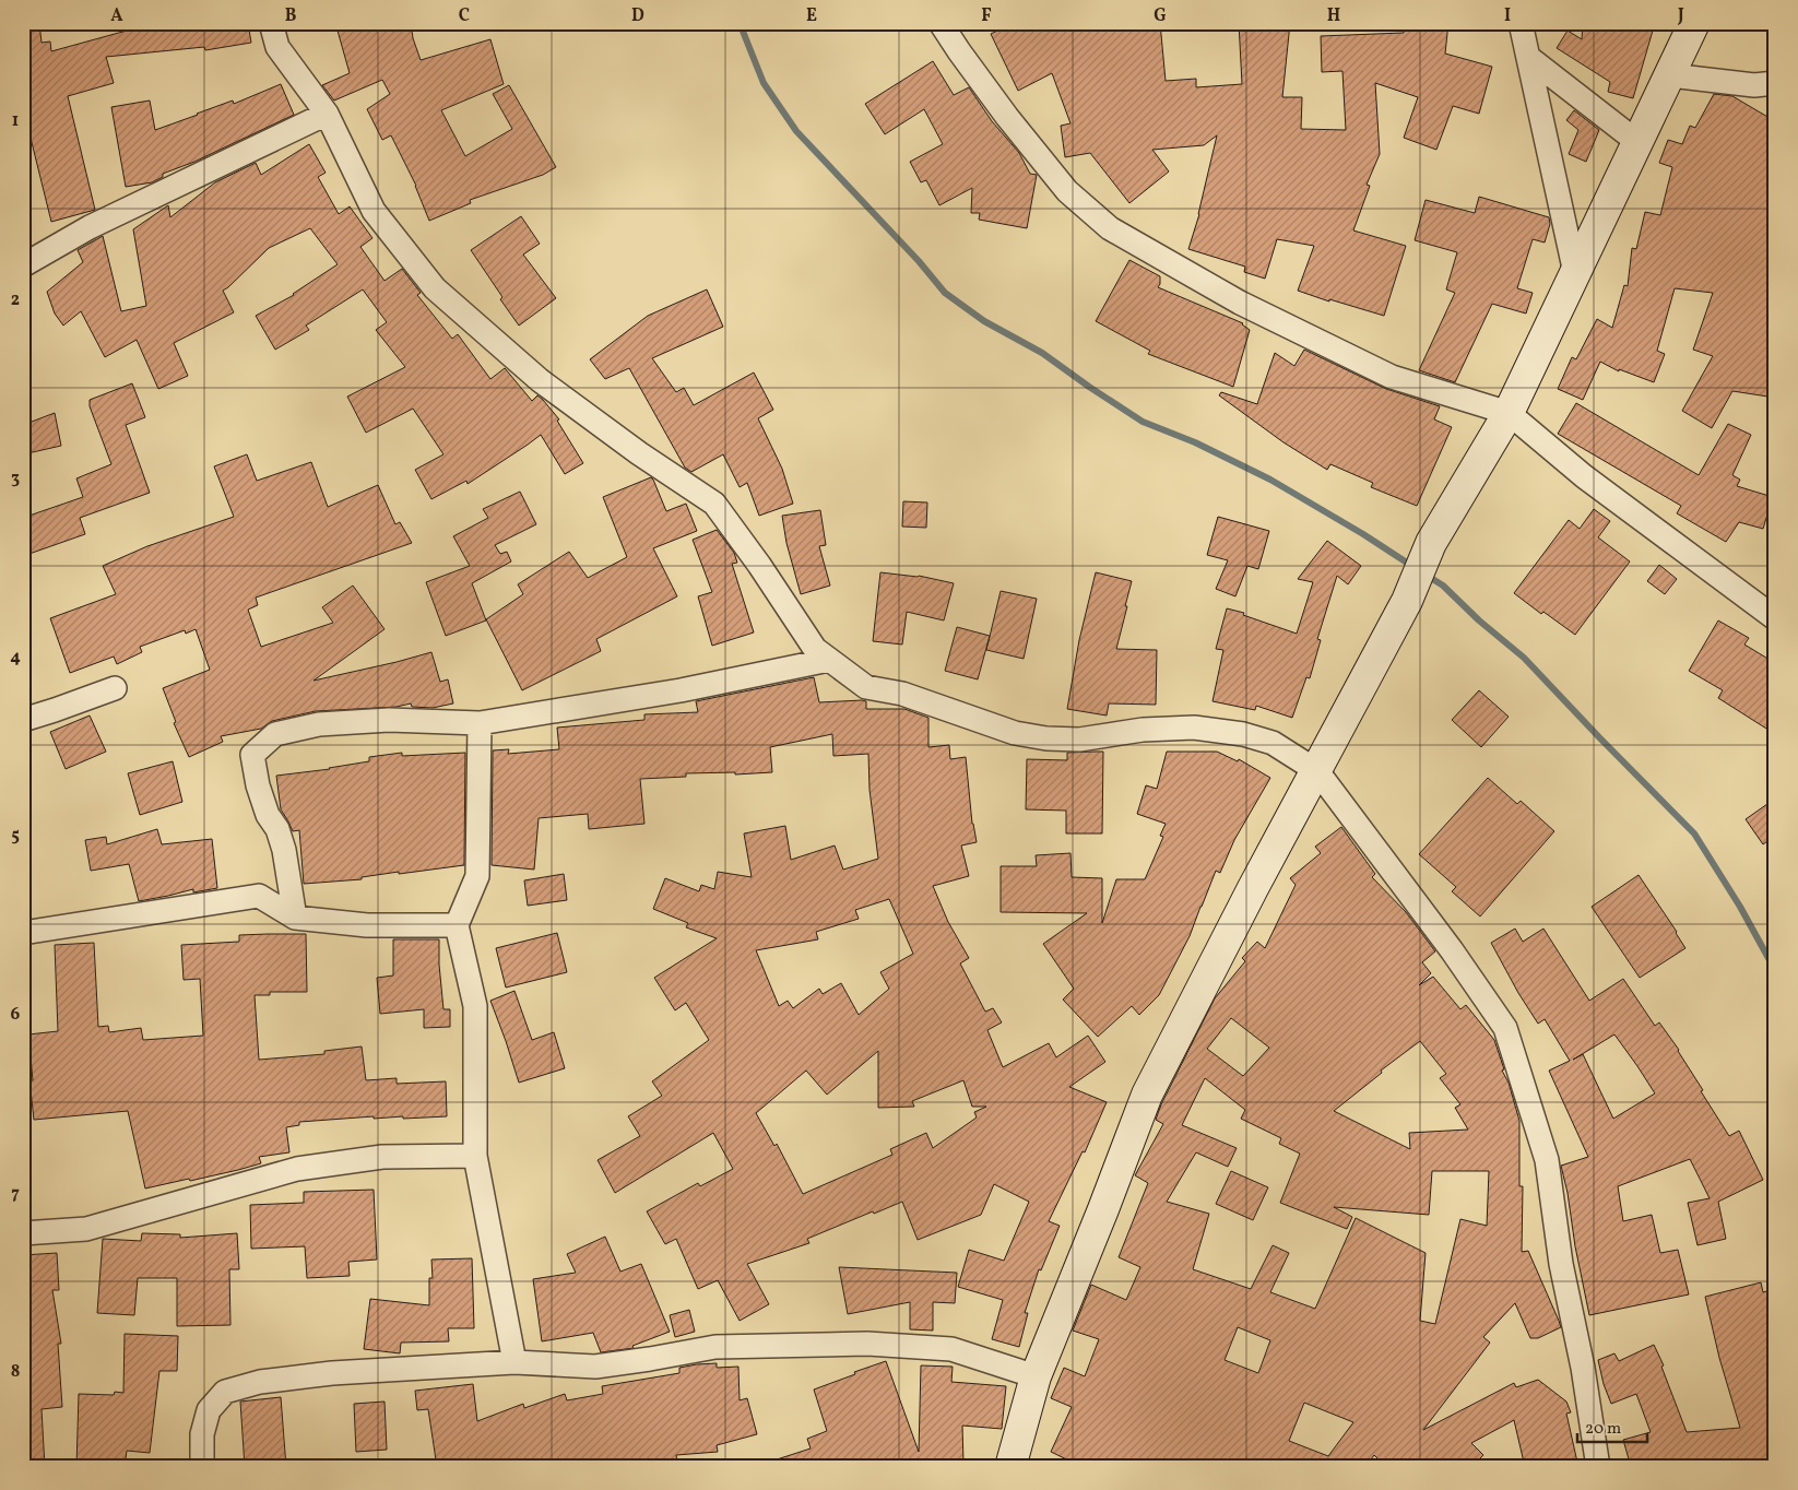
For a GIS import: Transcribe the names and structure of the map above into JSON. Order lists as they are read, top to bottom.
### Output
{
  "scale_bar": "20 m",
  "grid": {
    "columns": [
      "A",
      "B",
      "C",
      "D",
      "E",
      "F",
      "G",
      "H",
      "I",
      "J"
    ],
    "rows": [
      "1",
      "2",
      "3",
      "4",
      "5",
      "6",
      "7",
      "8"
    ]
  }
}
